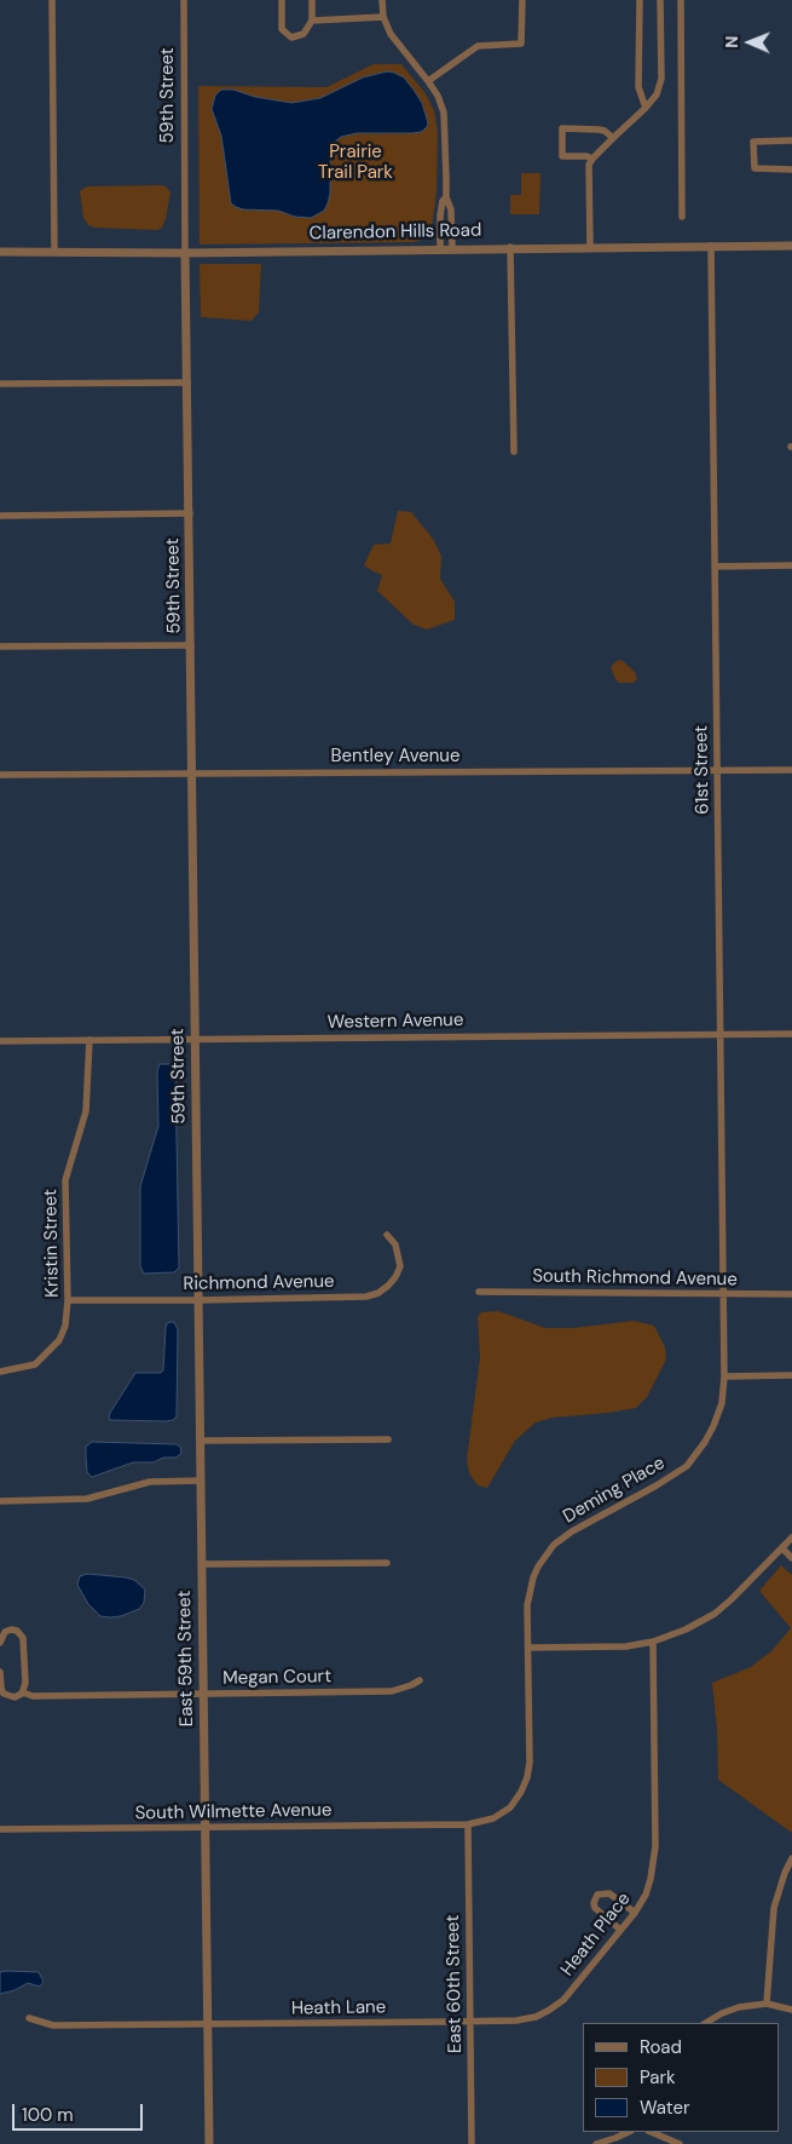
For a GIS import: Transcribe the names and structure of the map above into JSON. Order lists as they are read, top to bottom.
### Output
{
  "streets": {
    "street": [
      "59th Street",
      "Clarendon Hills Road",
      "Bentley Avenue",
      "61st Street",
      "Western Avenue",
      "Kristin Street",
      "South Richmond Avenue",
      "Richmond Avenue",
      "Deming Place",
      "East 59th Street",
      "Megan Court",
      "South Wilmette Avenue",
      "Heath Place",
      "East 60th Street",
      "Heath Lane"
    ]
  },
  "crossings": [
    ["59th Street", "Clarendon Hills Road"],
    ["59th Street", "Bentley Avenue"],
    ["59th Street", "Western Avenue"],
    ["59th Street", "East 59th Street"],
    ["Clarendon Hills Road", "61st Street"],
    ["Bentley Avenue", "61st Street"],
    ["61st Street", "Western Avenue"],
    ["61st Street", "South Richmond Avenue"],
    ["61st Street", "Deming Place"],
    ["Western Avenue", "Kristin Street"],
    ["Kristin Street", "Richmond Avenue"],
    ["South Richmond Avenue", "Deming Place"],
    ["Richmond Avenue", "East 59th Street"],
    ["Deming Place", "South Wilmette Avenue"],
    ["Deming Place", "East 60th Street"],
    ["East 59th Street", "Megan Court"],
    ["East 59th Street", "South Wilmette Avenue"],
    ["East 59th Street", "Heath Lane"],
    ["South Wilmette Avenue", "East 60th Street"],
    ["Heath Place", "East 60th Street"],
    ["Heath Place", "Heath Lane"],
    ["East 60th Street", "Heath Lane"]
  ],
  "parks": ["Prairie Trail Park"],
  "legend": ["Road", "Park", "Water"],
  "scale_bar": "100 m",
  "north": "left"
}
